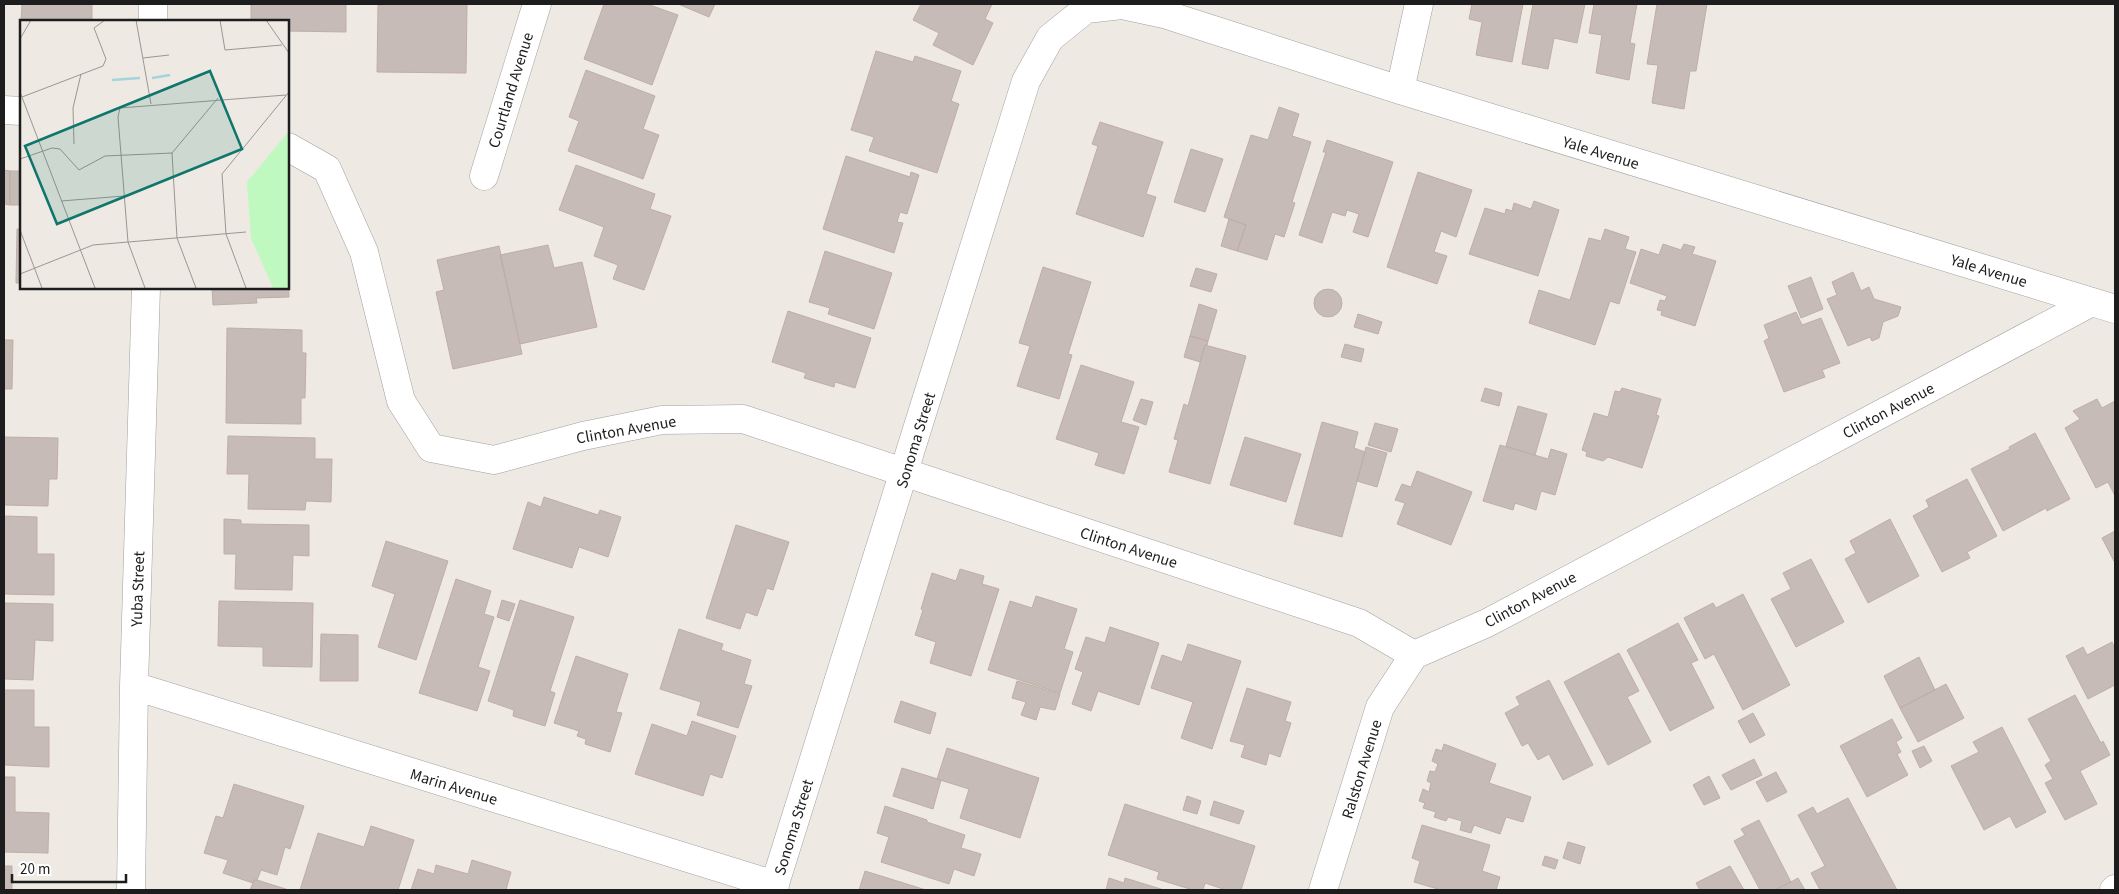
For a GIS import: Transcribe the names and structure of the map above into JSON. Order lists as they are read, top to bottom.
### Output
{
  "streets": {
    "street": [
      "Courtland Avenue",
      "Yale Avenue",
      "Clinton Avenue",
      "Sonoma Street",
      "Yuba Street",
      "Ralston Avenue",
      "Marin Avenue"
    ]
  },
  "crossings": [
    ["Yale Avenue", "Clinton Avenue"],
    ["Yale Avenue", "Sonoma Street"],
    ["Clinton Avenue", "Sonoma Street"],
    ["Clinton Avenue", "Ralston Avenue"],
    ["Sonoma Street", "Marin Avenue"],
    ["Yuba Street", "Marin Avenue"]
  ],
  "scale_bar": "20 m"
}
